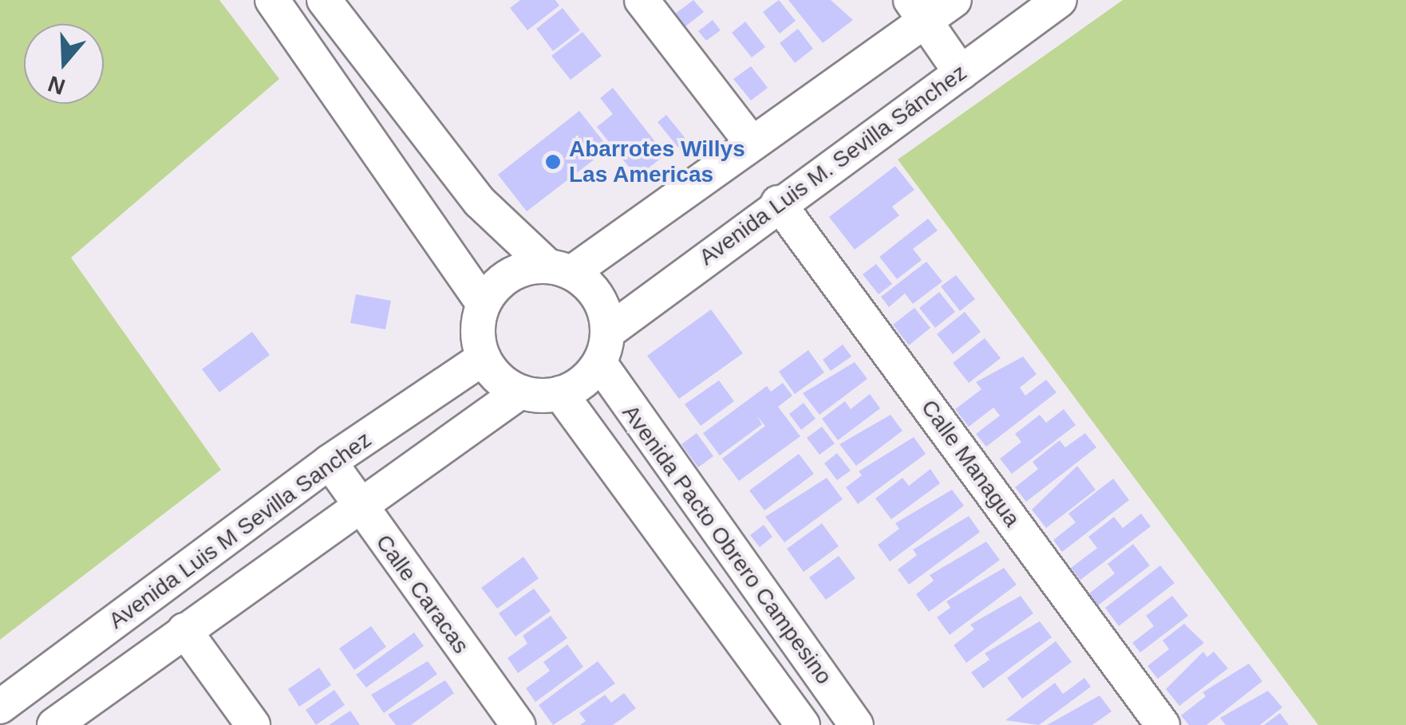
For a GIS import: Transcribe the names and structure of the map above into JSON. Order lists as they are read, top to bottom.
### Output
{
  "streets": {
    "street": [
      "Avenida Luis M. Sevilla Sánchez",
      "Calle Managua",
      "Avenida Luis M Sevilla Sanchez",
      "Avenida Pacto Obrero Campesino",
      "Calle Caracas"
    ]
  },
  "crossings": [
    ["Avenida Luis M. Sevilla Sánchez", "Calle Managua"],
    ["Avenida Luis M. Sevilla Sánchez", "Avenida Luis M Sevilla Sanchez"],
    ["Avenida Luis M. Sevilla Sánchez", "Avenida Pacto Obrero Campesino"],
    ["Avenida Luis M Sevilla Sanchez", "Avenida Pacto Obrero Campesino"],
    ["Avenida Luis M Sevilla Sanchez", "Calle Caracas"]
  ],
  "places": ["Abarrotes Willys Las Americas"],
  "north": "bottom"
}
